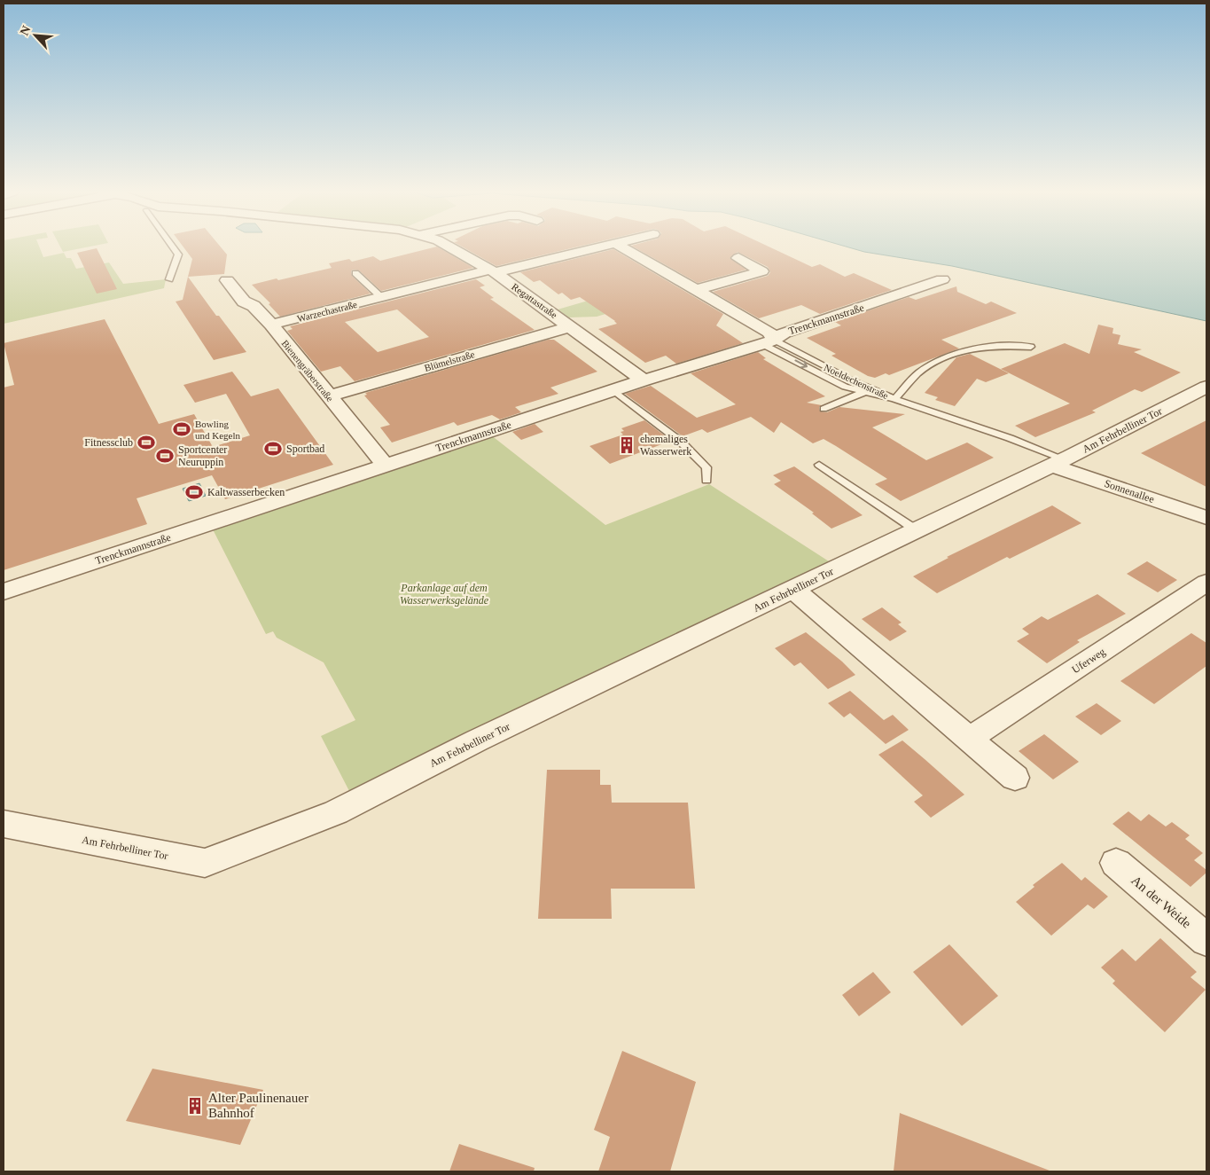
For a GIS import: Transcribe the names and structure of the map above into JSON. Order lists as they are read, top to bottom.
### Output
{
  "streets": {
    "street": [
      "Regattastraße",
      "Warzechastraße",
      "Trenckmannstraße",
      "Blümelstraße",
      "Bienengräberstraße",
      "Noeldechenstraße",
      "Am Fehrbelliner Tor",
      "Sonnenallee",
      "Uferweg",
      "An der Weide"
    ]
  },
  "crossings": [
    ["Regattastraße", "Warzechastraße"],
    ["Regattastraße", "Trenckmannstraße"],
    ["Regattastraße", "Blümelstraße"],
    ["Warzechastraße", "Bienengräberstraße"],
    ["Trenckmannstraße", "Bienengräberstraße"],
    ["Trenckmannstraße", "Noeldechenstraße"],
    ["Blümelstraße", "Bienengräberstraße"],
    ["Am Fehrbelliner Tor", "Sonnenallee"]
  ],
  "parks": ["Parkanlage auf dem Wasserwerksgelände"],
  "places": {
    "sports": [
      "Bowling und Kegeln",
      "Fitnessclub",
      "Sportbad",
      "Sportcenter Neuruppin",
      "Kaltwasserbecken"
    ],
    "building": ["ehemaliges Wasserwerk", "Alter Paulinenauer Bahnhof"]
  },
  "north": "top left"
}
